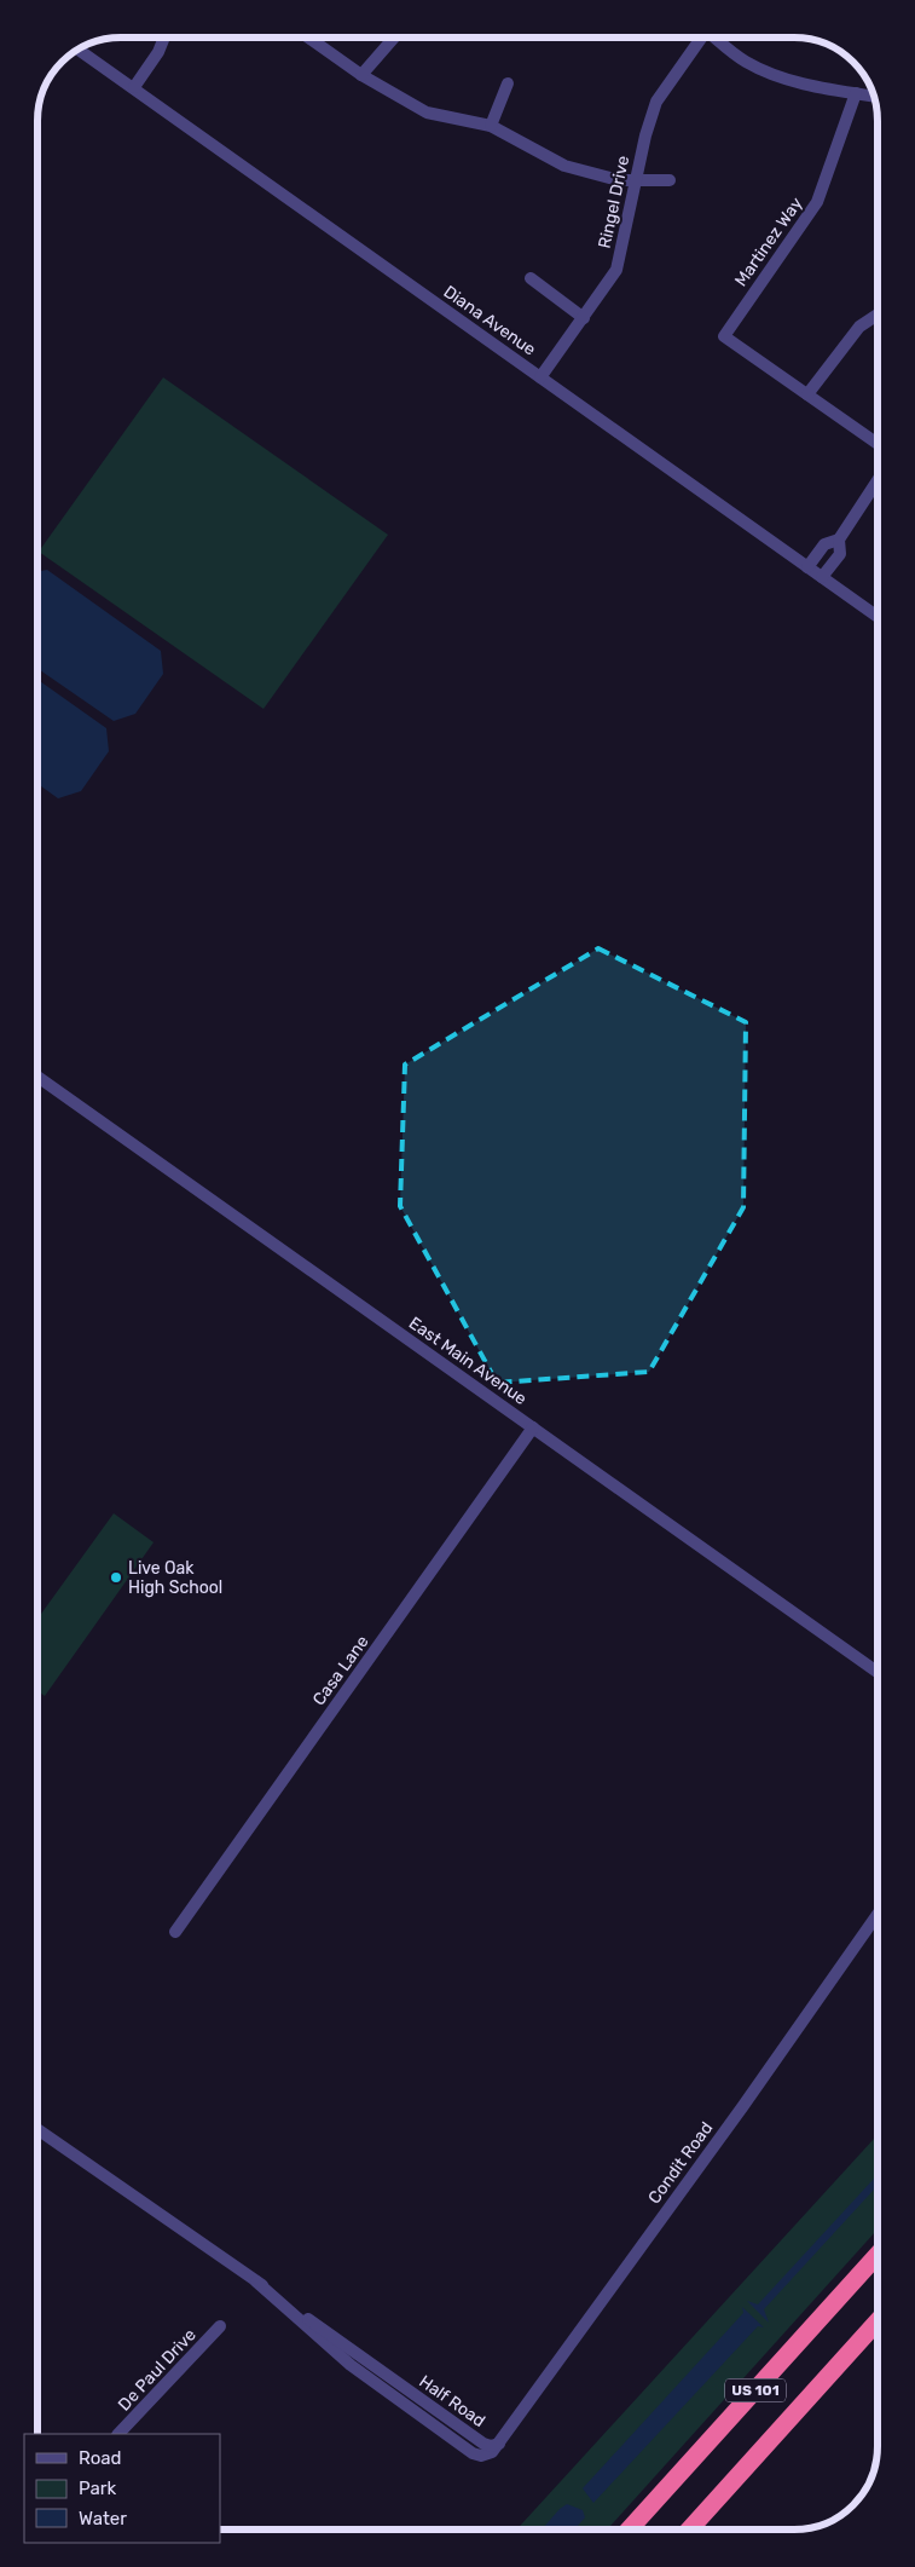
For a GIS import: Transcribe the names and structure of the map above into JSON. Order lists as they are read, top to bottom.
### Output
{
  "streets": {
    "highway": ["US 101"],
    "street": [
      "Ringel Drive",
      "Martinez Way",
      "Diana Avenue",
      "East Main Avenue",
      "Casa Lane",
      "Condit Road",
      "De Paul Drive",
      "Half Road"
    ]
  },
  "crossings": [
    ["Ringel Drive", "Diana Avenue"],
    ["East Main Avenue", "Casa Lane"],
    ["Condit Road", "Half Road"]
  ],
  "places": ["Live Oak High School"],
  "legend": ["Road", "Park", "Water"]
}
